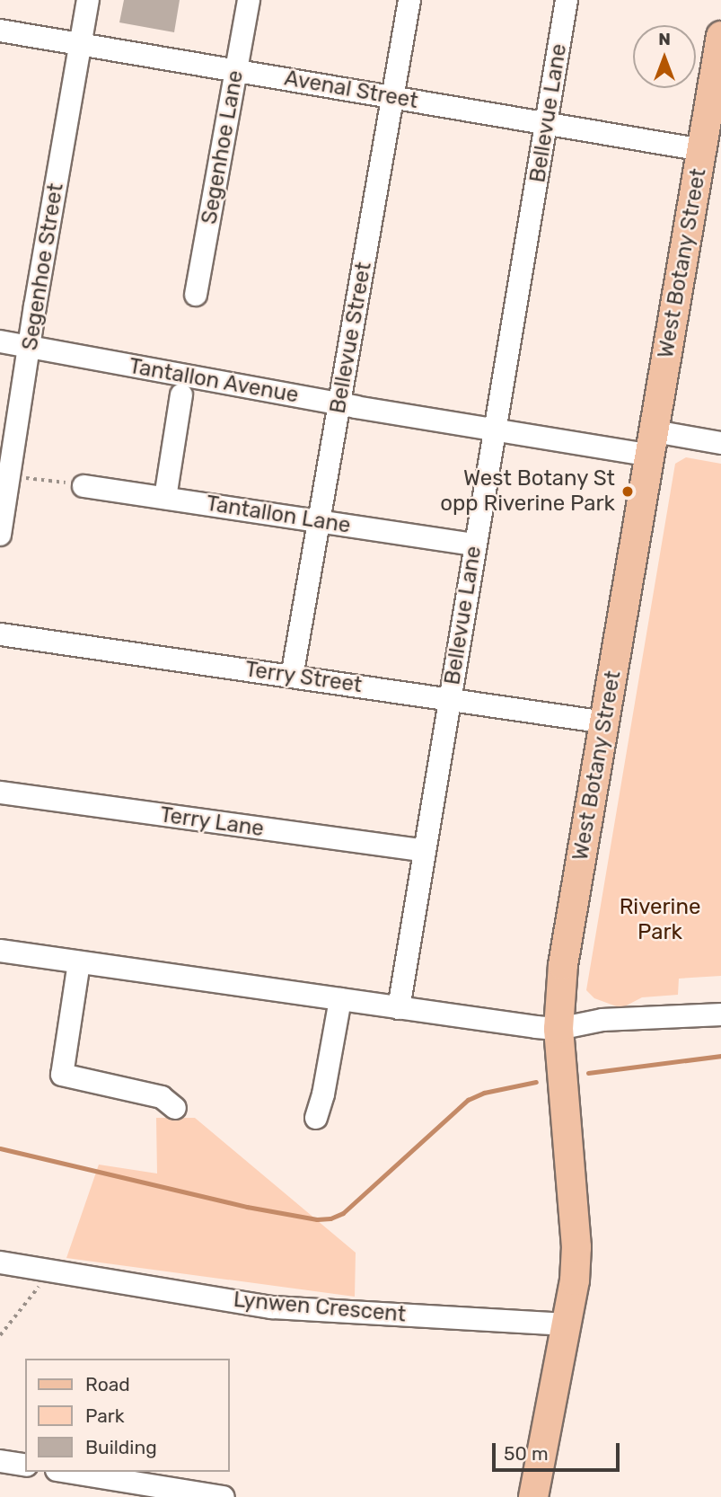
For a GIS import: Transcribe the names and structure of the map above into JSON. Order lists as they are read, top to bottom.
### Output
{
  "streets": {
    "main road": ["West Botany Street"],
    "street": [
      "Avenal Street",
      "Bellevue Lane",
      "Segenhoe Lane",
      "Segenhoe Street",
      "Bellevue Street",
      "Tantallon Avenue",
      "Tantallon Lane",
      "Terry Street",
      "Terry Lane",
      "Lynwen Crescent"
    ]
  },
  "crossings": [
    ["Avenal Street", "Bellevue Lane"],
    ["Avenal Street", "Segenhoe Lane"],
    ["Avenal Street", "West Botany Street"],
    ["Avenal Street", "Segenhoe Street"],
    ["Avenal Street", "Bellevue Street"],
    ["Bellevue Lane", "Tantallon Avenue"],
    ["Bellevue Lane", "Tantallon Lane"],
    ["Bellevue Lane", "Terry Street"],
    ["Bellevue Lane", "Terry Lane"],
    ["West Botany Street", "Tantallon Avenue"],
    ["West Botany Street", "Terry Street"],
    ["West Botany Street", "Lynwen Crescent"],
    ["Segenhoe Street", "Tantallon Avenue"],
    ["Bellevue Street", "Tantallon Avenue"],
    ["Bellevue Street", "Tantallon Lane"],
    ["Bellevue Street", "Terry Street"]
  ],
  "parks": ["Riverine Park"],
  "places": ["West Botany St opp Riverine Park"],
  "legend": ["Road", "Park", "Building"],
  "scale_bar": "50 m",
  "north": "top"
}
